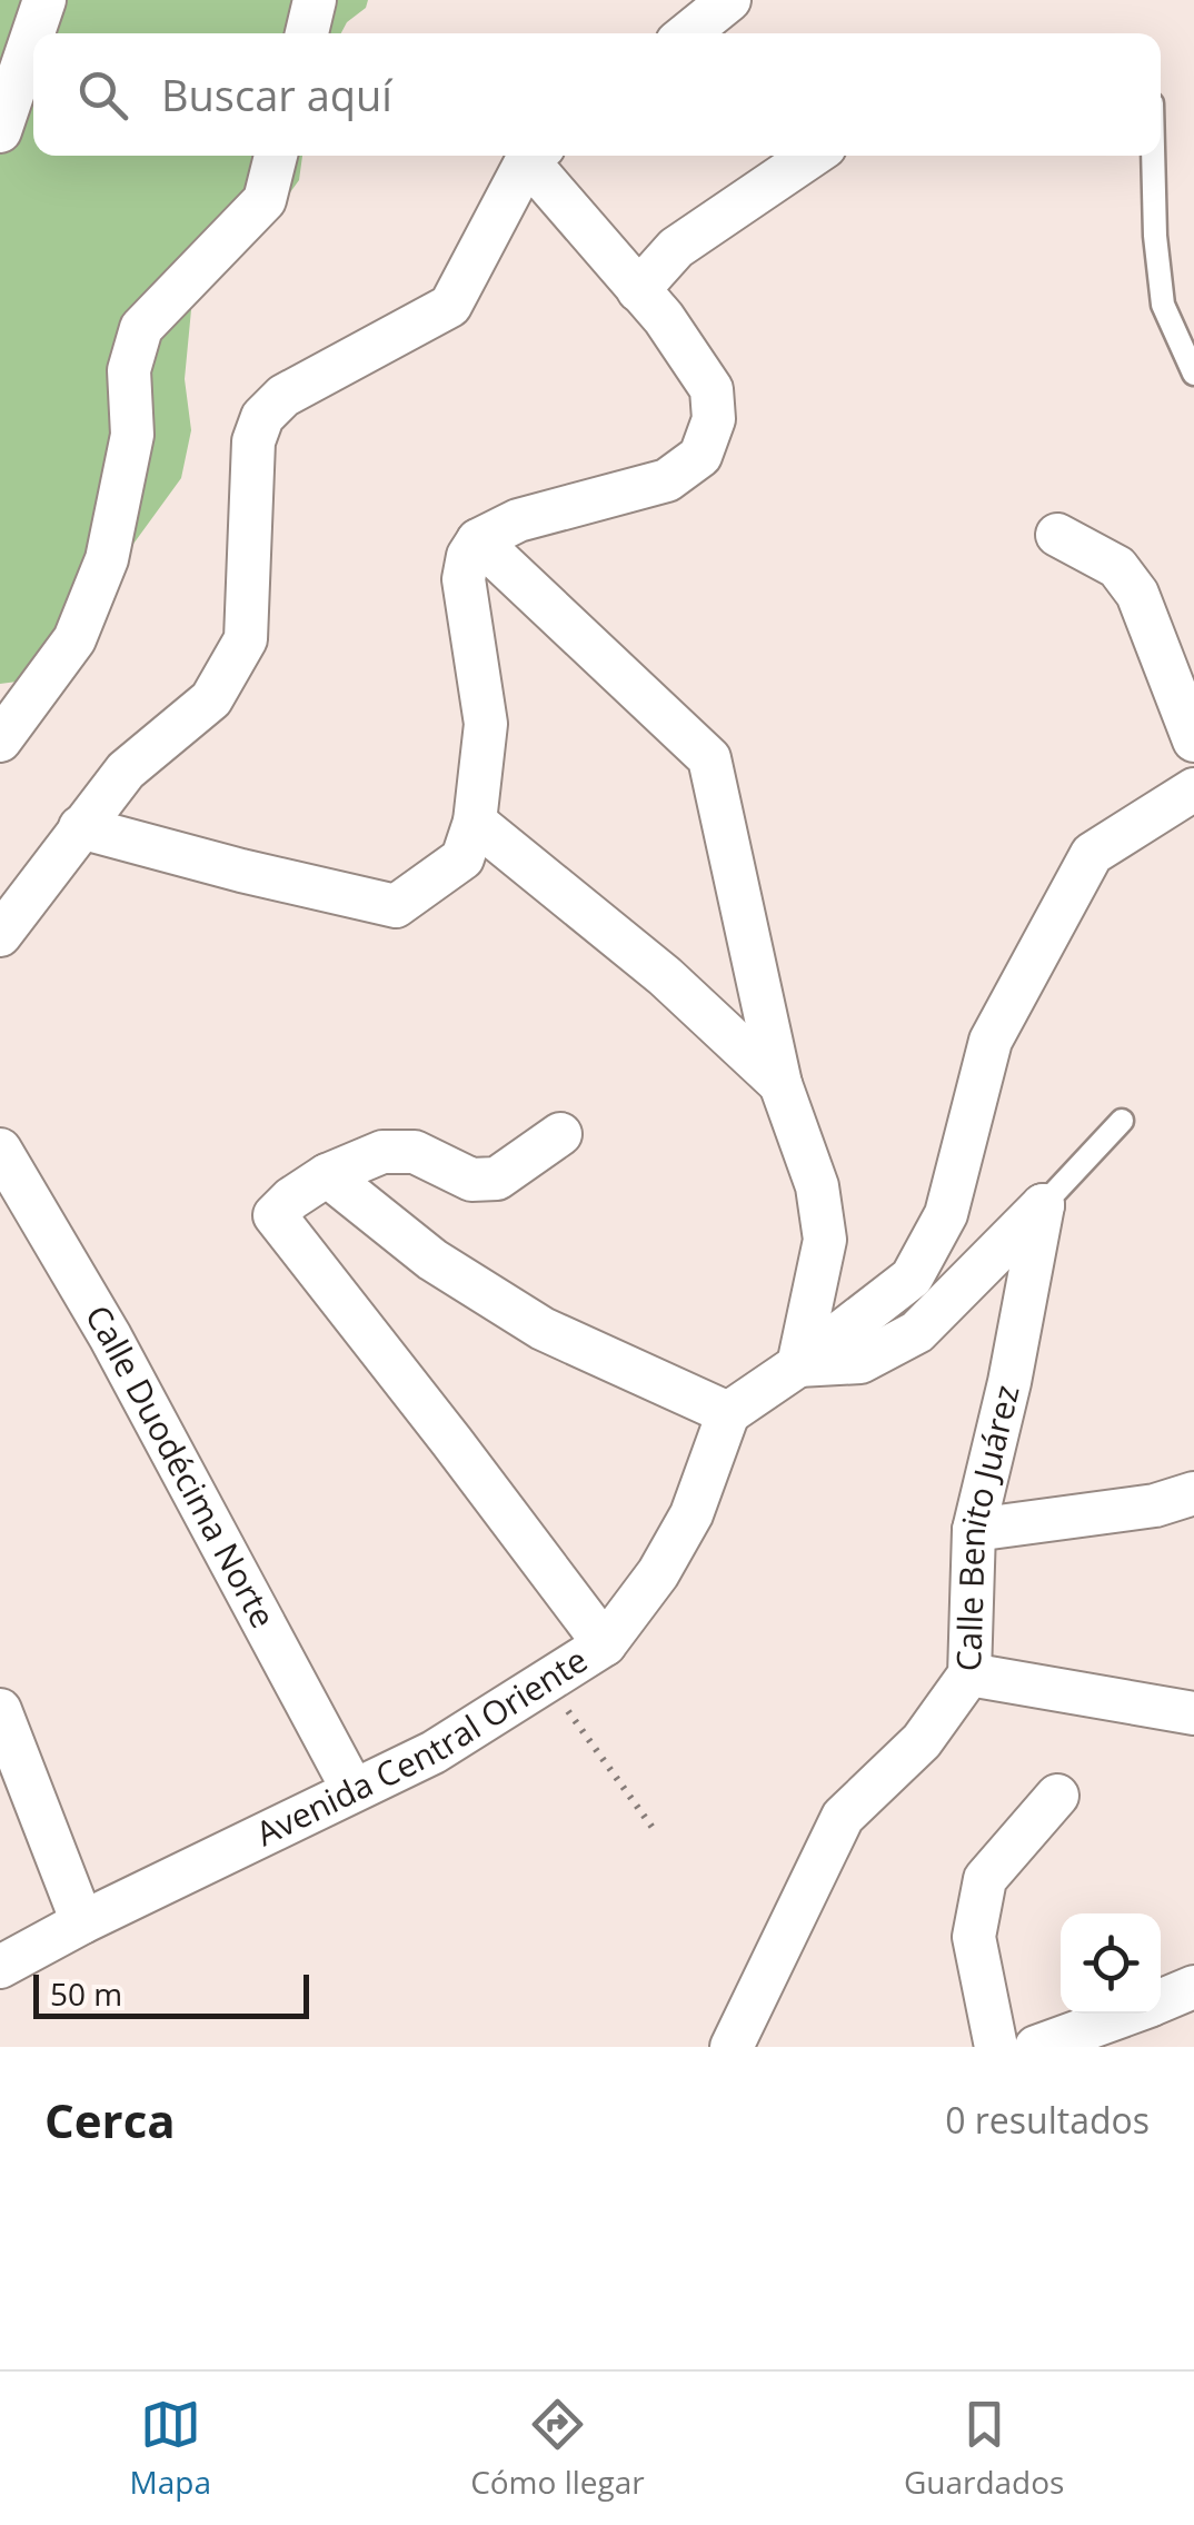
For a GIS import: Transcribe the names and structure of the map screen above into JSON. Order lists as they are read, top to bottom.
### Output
{
  "streets": {
    "street": ["Calle Duodécima Norte", "Calle Benito Juárez", "Avenida Central Oriente"]
  },
  "crossings": [
    ["Calle Duodécima Norte", "Avenida Central Oriente"]
  ],
  "scale_bar": "50 m",
  "page": {
    "search": "Buscar aquí",
    "scale": "50 m",
    "heading": ["Cerca", "0 resultados"],
    "nav": ["Mapa", "Cómo llegar", "Guardados"]
  }
}
